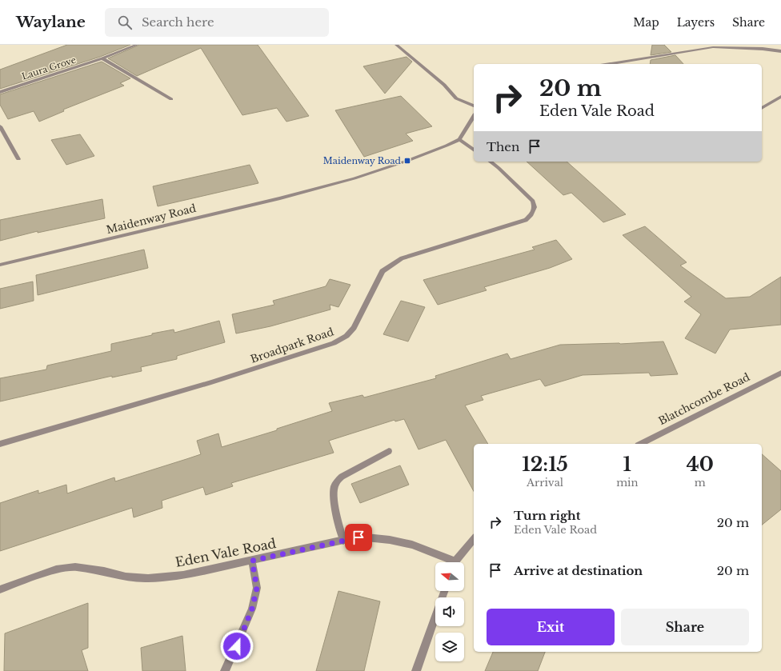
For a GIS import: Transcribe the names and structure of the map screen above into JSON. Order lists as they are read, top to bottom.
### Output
{
  "streets": {
    "street": [
      "Laura Grove",
      "Maidenway Road",
      "Broadpark Road",
      "Blatchcombe Road",
      "Eden Vale Road"
    ]
  },
  "places": {
    "transit": ["Maidenway Road"]
  },
  "north": "left",
  "page": {
    "header": "Waylane",
    "search": "Search here",
    "nav": ["Map", "Layers", "Share"],
    "turn": ["20 m", "Eden Vale Road"],
    "then": "Then",
    "eta": [
      "12:15",
      "Arrival",
      "1",
      "min",
      "40",
      "m"
    ],
    "list": [
      {
        "name": "Turn right",
        "note": "Eden Vale Road",
        "value": "20 m"
      },
      {
        "name": "Arrive at destination",
        "value": "20 m"
      }
    ],
    "buttons": ["Exit", "Share"]
  }
}
